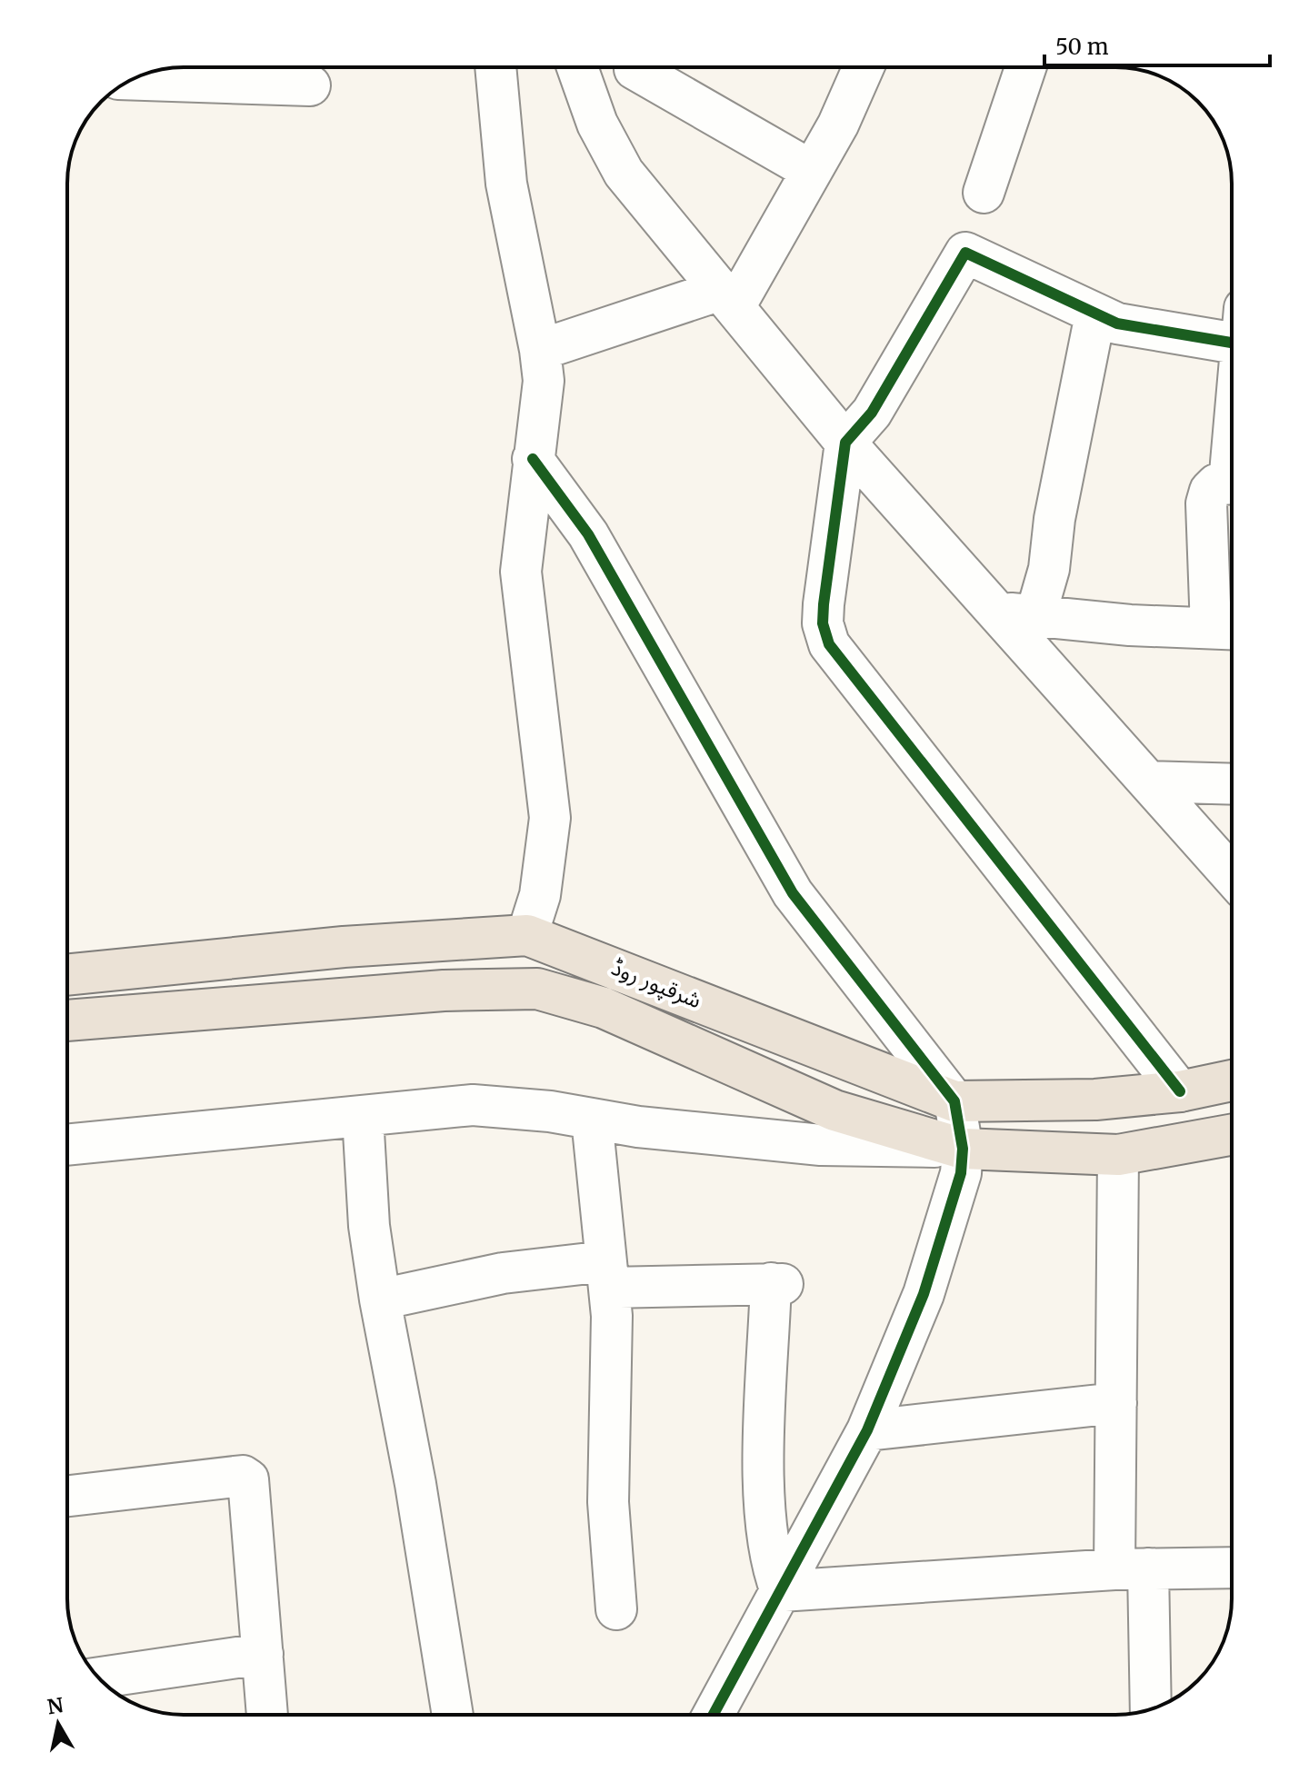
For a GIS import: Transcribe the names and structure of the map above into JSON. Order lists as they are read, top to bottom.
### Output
{
  "streets": {
    "main road": ["شرقپور روڈ"]
  },
  "scale_bar": "50 m",
  "north": "top"
}
